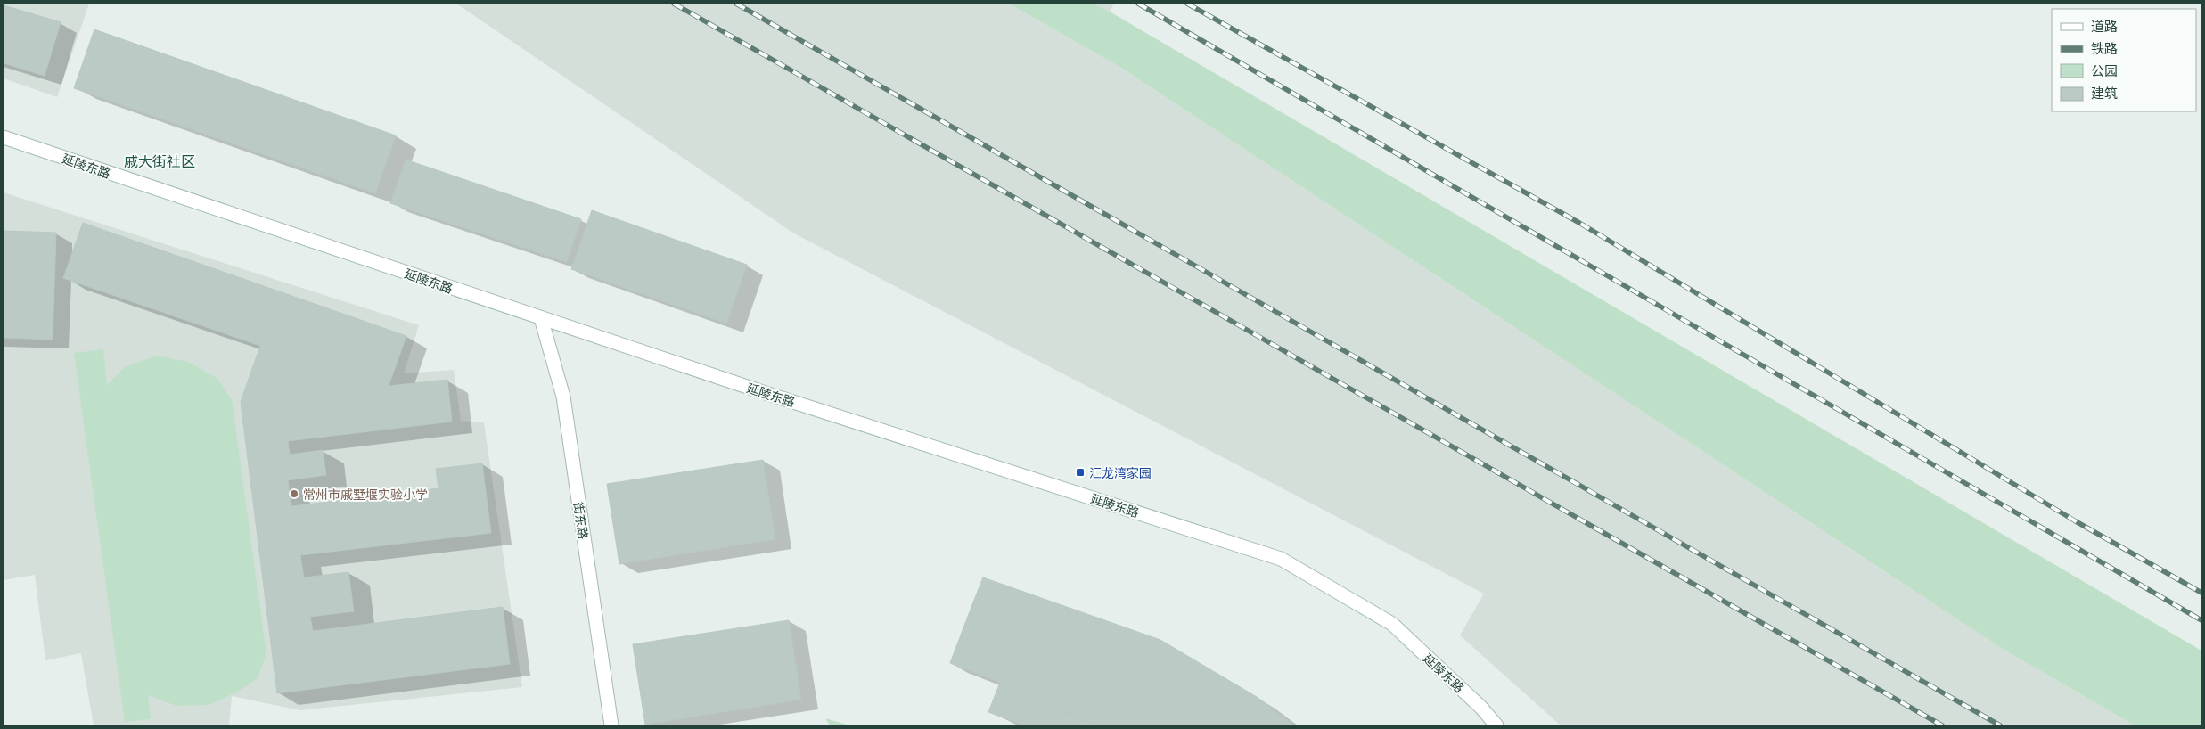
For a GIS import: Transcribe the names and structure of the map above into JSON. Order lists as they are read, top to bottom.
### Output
{
  "streets": {
    "main road": ["延陵东路", "街东路"]
  },
  "crossings": [
    ["延陵东路", "街东路"]
  ],
  "districts": ["戚大街社区"],
  "places": {
    "transit": ["汇龙湾家园"],
    "other": ["常州市戚墅堰实验小学"]
  },
  "legend": [
    "道路",
    "铁路",
    "公园",
    "建筑"
  ]
}
